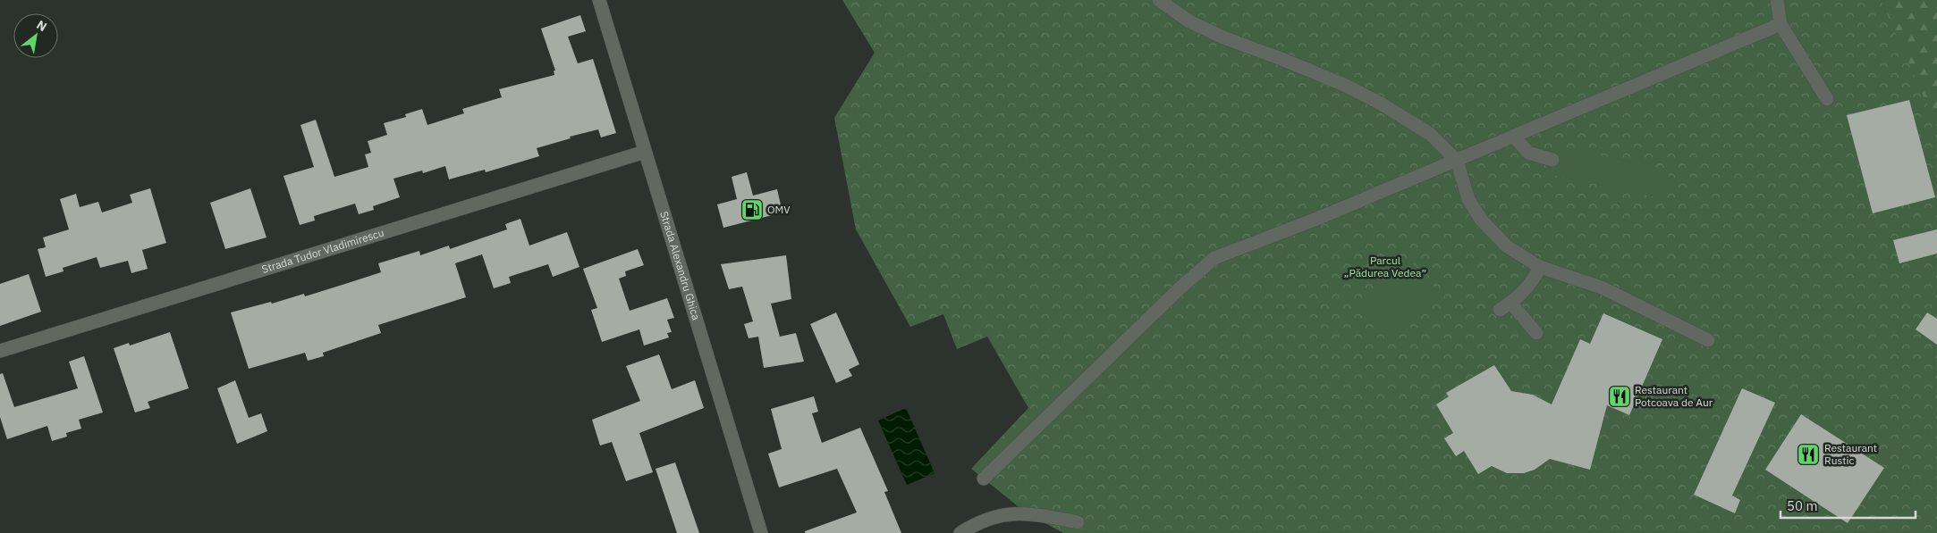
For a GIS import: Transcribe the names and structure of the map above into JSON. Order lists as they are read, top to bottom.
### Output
{
  "streets": {
    "street": ["Strada Tudor Vladimirescu", "Strada Alexandru Ghica"]
  },
  "crossings": [
    ["Strada Tudor Vladimirescu", "Strada Alexandru Ghica"]
  ],
  "parks": ["Parcul „Pădurea Vedea”"],
  "places": {
    "fuel station": ["OMV"],
    "restaurant": ["Restaurant Potcoava de Aur", "Restaurant Rustic"]
  },
  "scale_bar": "50 m",
  "north": "top right"
}
